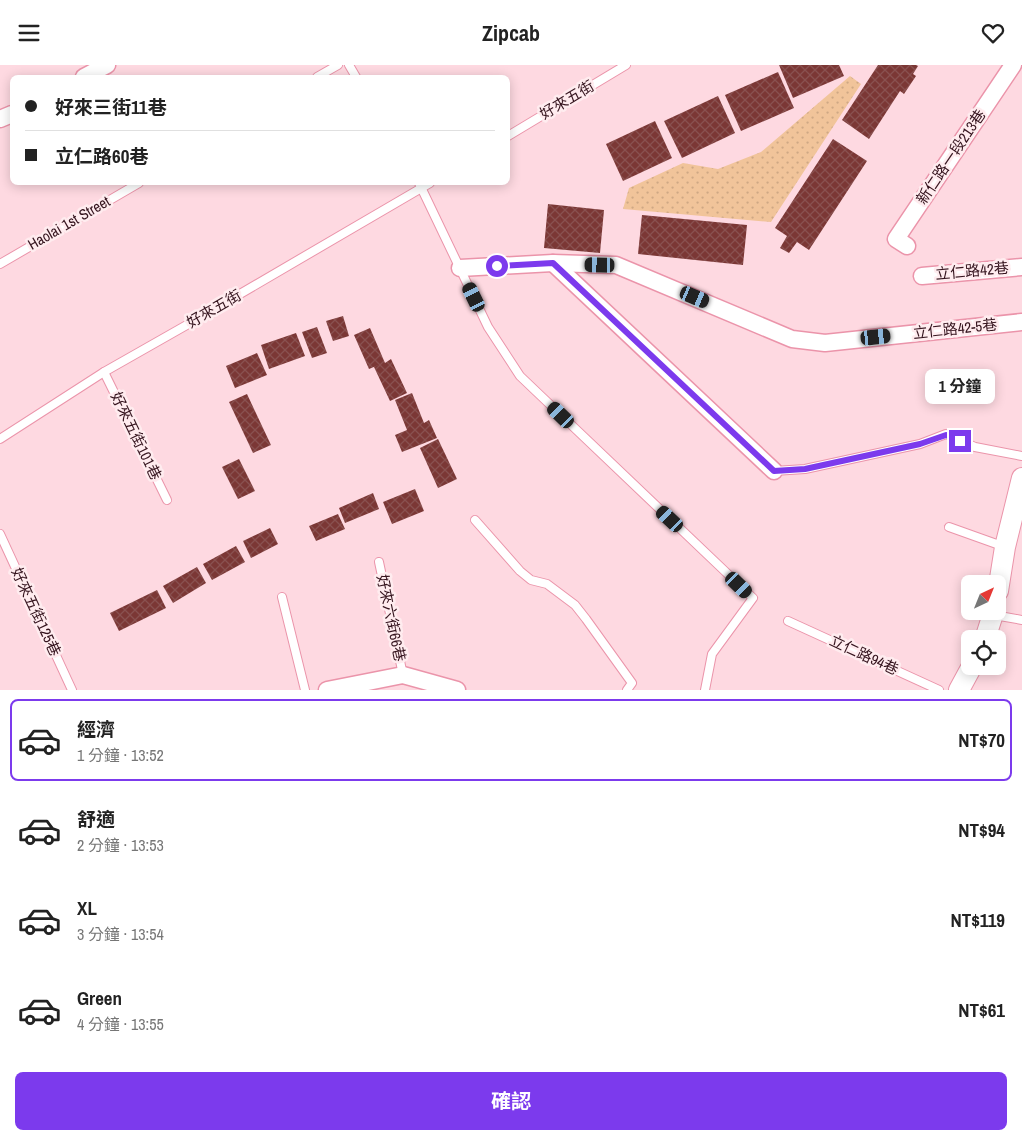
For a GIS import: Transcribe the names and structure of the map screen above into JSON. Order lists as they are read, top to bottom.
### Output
{
  "streets": {
    "street": ["新仁路一段213巷", "立仁路42巷", "立仁路42-5巷"],
    "lane": [
      "好來五街",
      "Haolai 1st Street",
      "好來五街101巷",
      "好來五街125巷",
      "好來六街66巷",
      "立仁路94巷"
    ]
  },
  "crossings": [
    ["好來五街", "好來五街101巷"]
  ],
  "north": "top right",
  "page": {
    "header": "Zipcab",
    "banner": ["好來三街11巷", "立仁路60巷"],
    "bubble": "1 分鐘",
    "list": [
      {
        "name": "經濟",
        "note": "1 分鐘 · 13:52",
        "value": "NT$70"
      },
      {
        "name": "舒適",
        "note": "2 分鐘 · 13:53",
        "value": "NT$94"
      },
      {
        "name": "XL",
        "note": "3 分鐘 · 13:54",
        "value": "NT$119"
      },
      {
        "name": "Green",
        "note": "4 分鐘 · 13:55",
        "value": "NT$61"
      }
    ],
    "buttons": "確認"
  }
}
